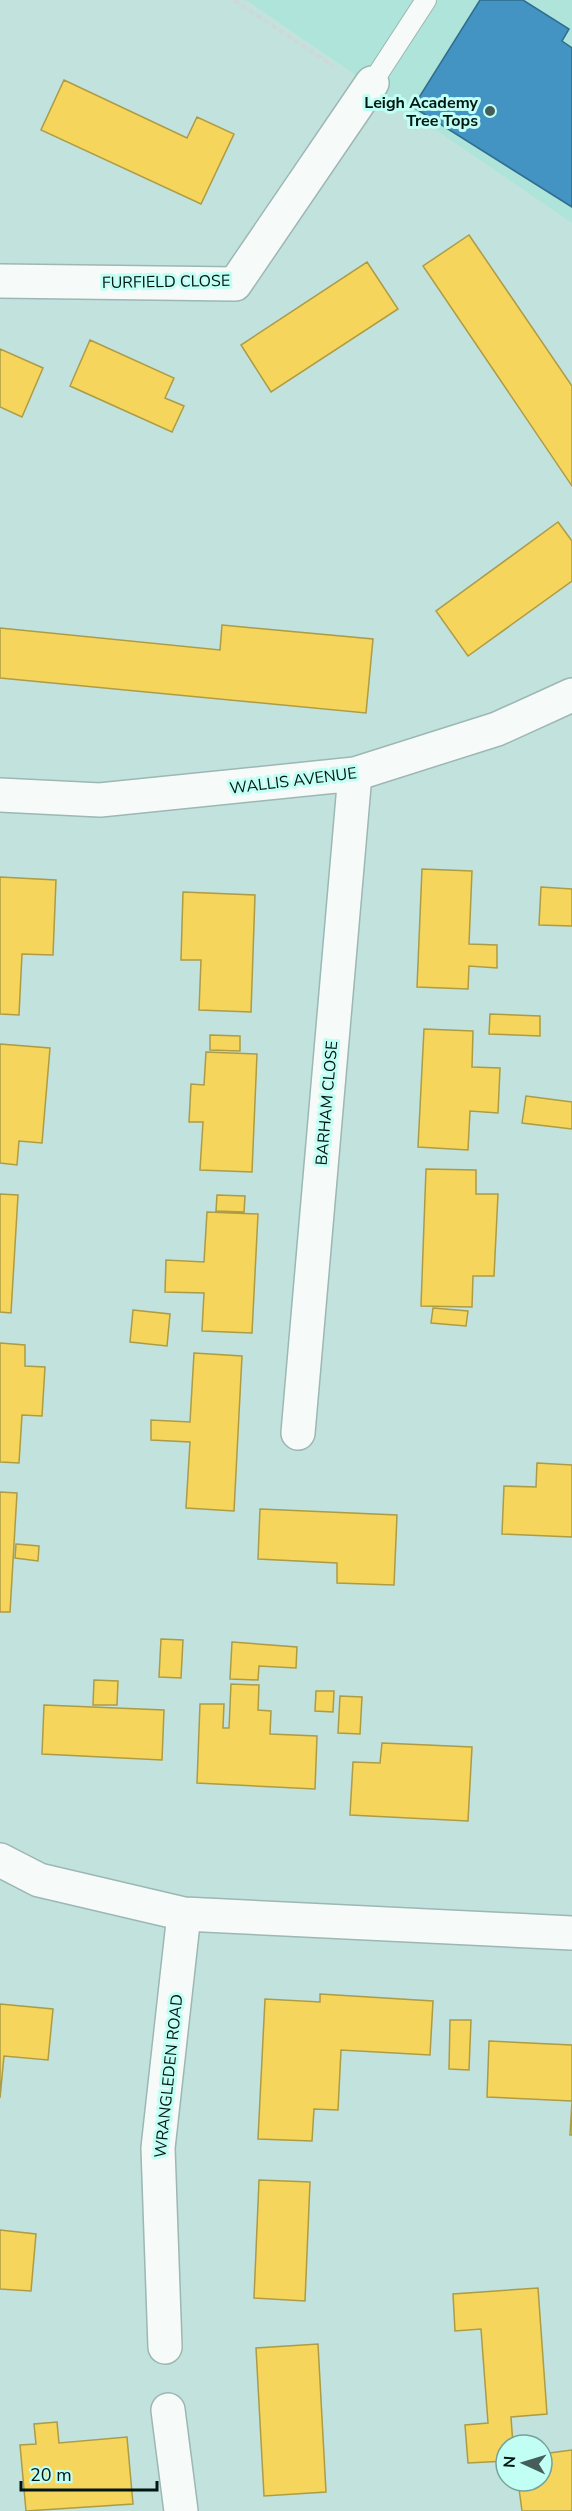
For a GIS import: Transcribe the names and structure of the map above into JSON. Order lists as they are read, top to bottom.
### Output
{
  "streets": {
    "street": [
      "FURFIELD CLOSE",
      "WALLIS AVENUE",
      "BARHAM CLOSE",
      "WRANGLEDEN ROAD"
    ]
  },
  "crossings": [
    ["WALLIS AVENUE", "BARHAM CLOSE"]
  ],
  "places": ["Leigh Academy Tree Tops"],
  "scale_bar": "20 m",
  "north": "left"
}
